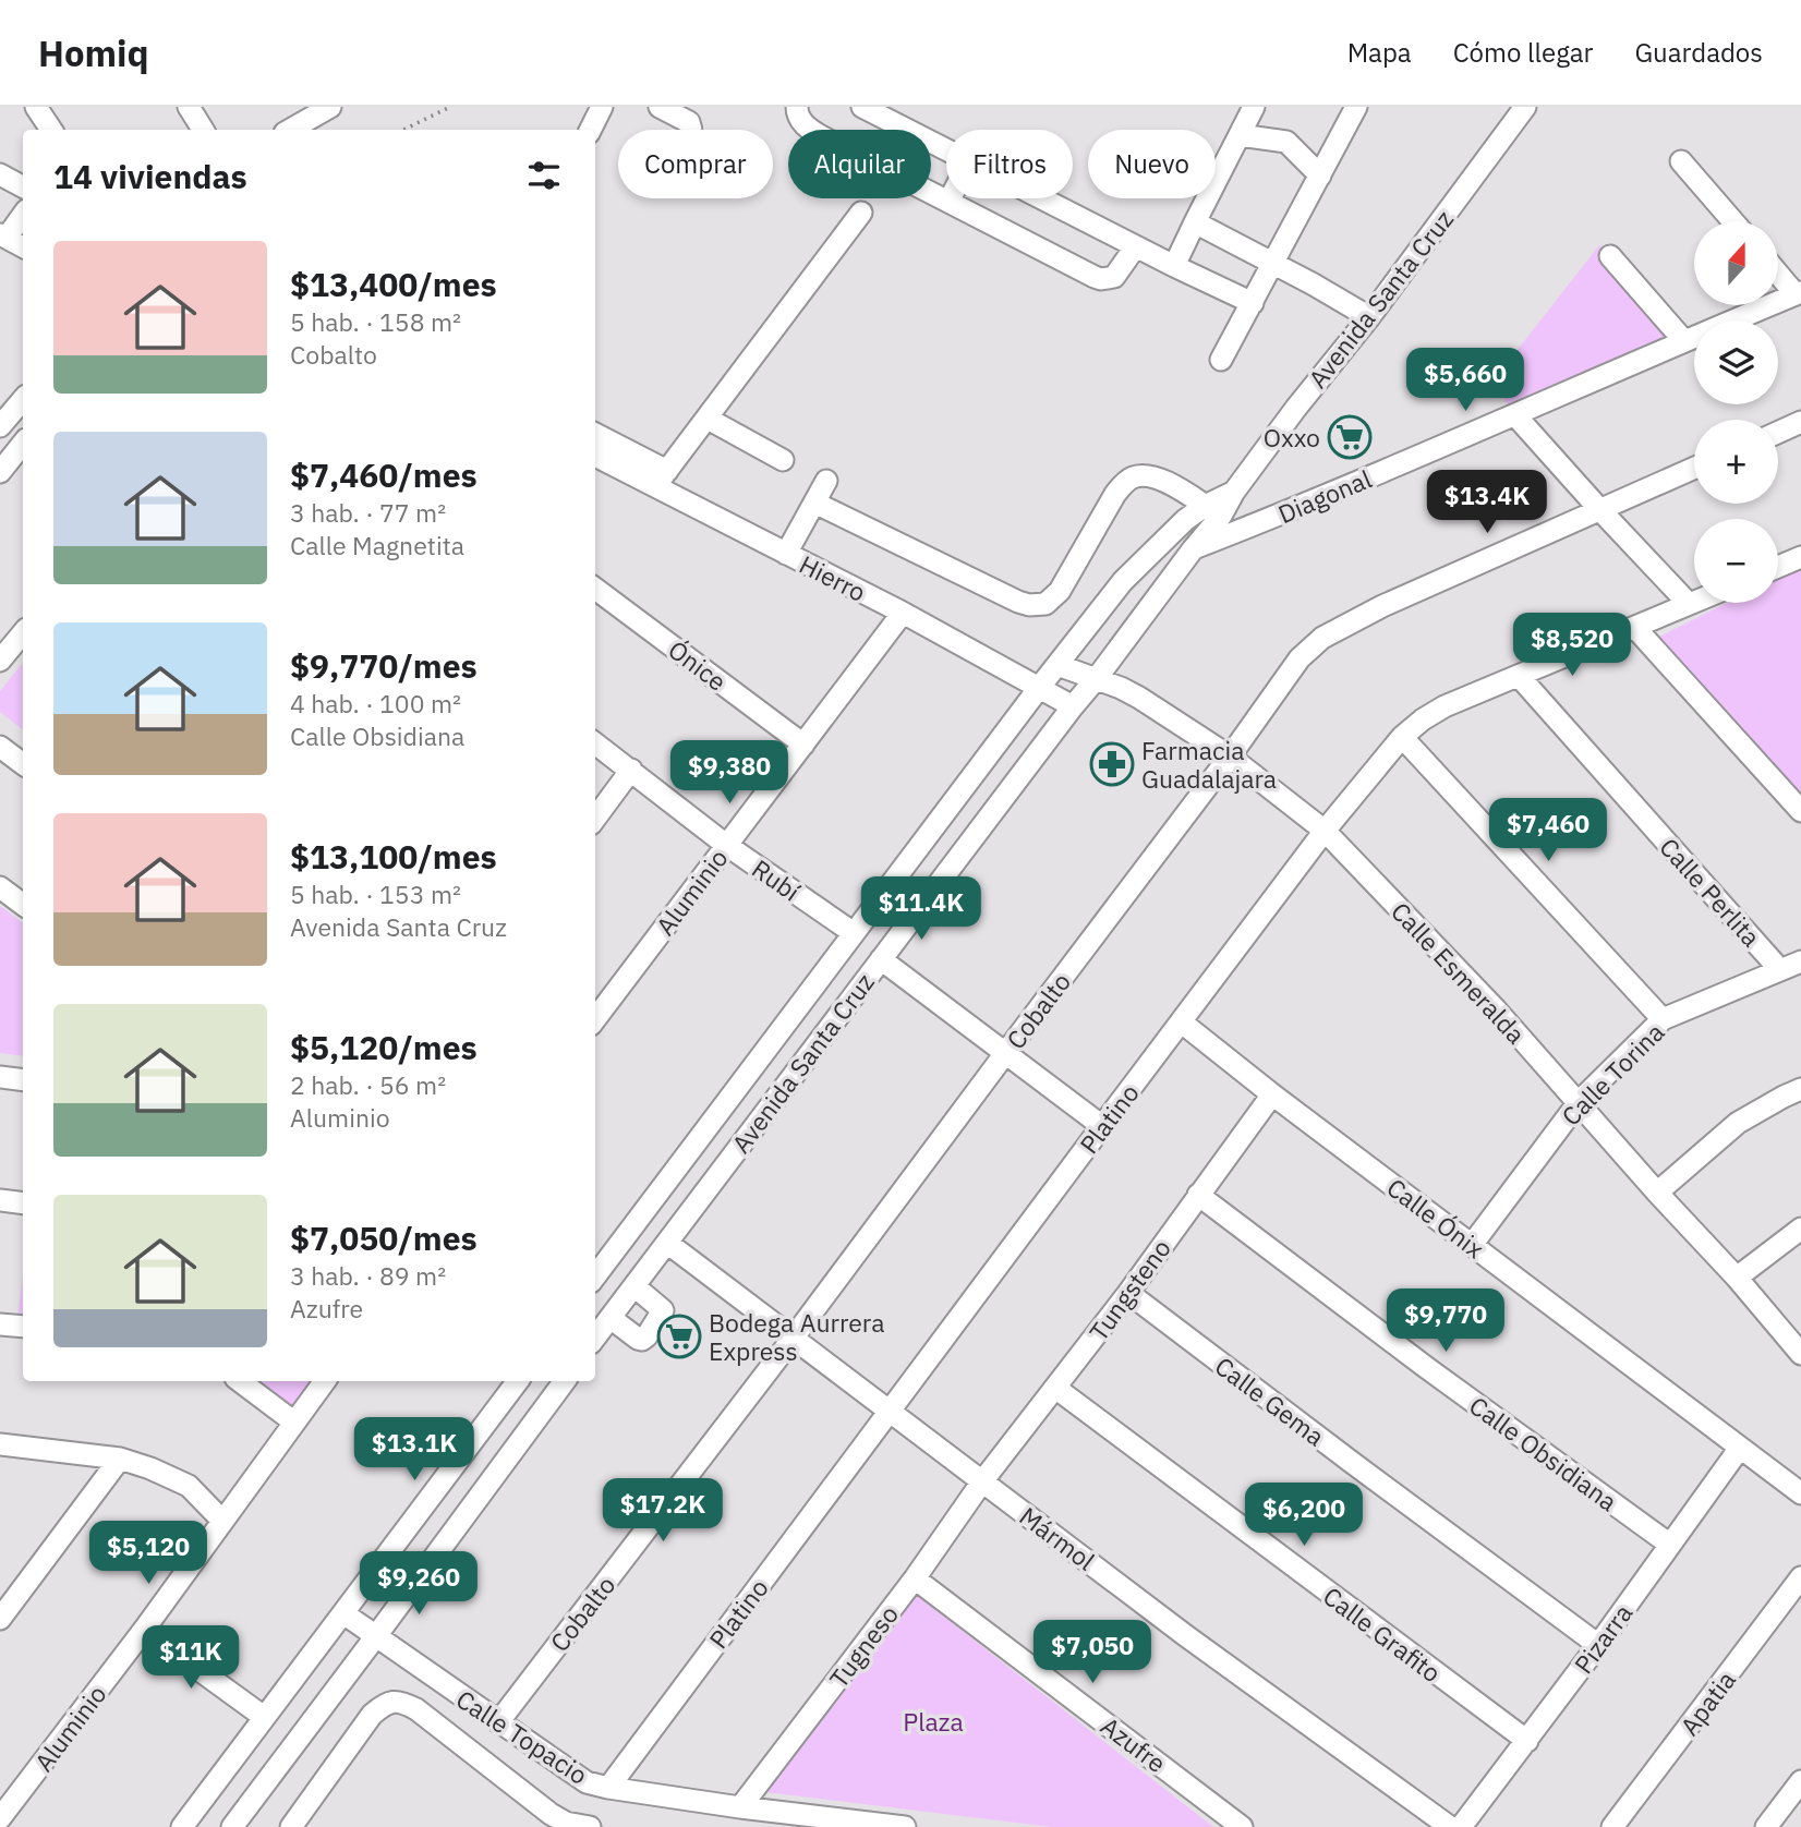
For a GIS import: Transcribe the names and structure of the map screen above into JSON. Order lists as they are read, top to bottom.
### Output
{
  "streets": {
    "street": [
      "Avenida Santa Cruz",
      "Diagonal",
      "Hierro",
      "Ónice",
      "Rubí",
      "Aluminio",
      "Calle Perlita",
      "Calle Esmeralda",
      "Cobalto",
      "Calle Torina",
      "Platino",
      "Calle Ónix",
      "Tungsteno",
      "Calle Gema",
      "Calle Obsidiana",
      "Mármol",
      "Calle Grafito",
      "Pizarra",
      "Tugneso",
      "Apatia",
      "Calle Topacio",
      "Azufre"
    ]
  },
  "crossings": [
    ["Avenida Santa Cruz", "Diagonal"],
    ["Avenida Santa Cruz", "Hierro"],
    ["Avenida Santa Cruz", "Rubí"],
    ["Avenida Santa Cruz", "Calle Esmeralda"],
    ["Avenida Santa Cruz", "Mármol"],
    ["Hierro", "Aluminio"],
    ["Ónice", "Aluminio"],
    ["Rubí", "Aluminio"],
    ["Calle Perlita", "Calle Torina"],
    ["Calle Perlita", "Platino"],
    ["Calle Esmeralda", "Cobalto"],
    ["Calle Esmeralda", "Calle Torina"],
    ["Calle Esmeralda", "Platino"],
    ["Cobalto", "Mármol"],
    ["Cobalto", "Calle Topacio"],
    ["Calle Torina", "Calle Ónix"],
    ["Platino", "Calle Ónix"],
    ["Platino", "Mármol"],
    ["Platino", "Calle Topacio"],
    ["Calle Ónix", "Tungsteno"],
    ["Calle Ónix", "Pizarra"],
    ["Tungsteno", "Calle Gema"],
    ["Tungsteno", "Calle Obsidiana"],
    ["Tungsteno", "Mármol"],
    ["Tungsteno", "Calle Grafito"],
    ["Tungsteno", "Tugneso"],
    ["Calle Gema", "Pizarra"],
    ["Calle Obsidiana", "Pizarra"],
    ["Mármol", "Tugneso"],
    ["Calle Grafito", "Pizarra"],
    ["Tugneso", "Calle Topacio"],
    ["Tugneso", "Azufre"]
  ],
  "parks": ["Plaza"],
  "places": {
    "supermarket": ["Oxxo", "Bodega Aurrera Express"],
    "pharmacy": ["Farmacia Guadalajara"]
  },
  "north": "top",
  "page": {
    "header": "Homiq",
    "nav": ["Mapa", "Cómo llegar", "Guardados"],
    "chip": [
      "Comprar",
      "Alquilar",
      "Filtros",
      "Nuevo"
    ],
    "heading": "14 viviendas",
    "map_buttons": ["+", "−"],
    "list": [
      {
        "name": "$13,400/mes",
        "note": "5 hab. · 158 m² · Cobalto"
      },
      {
        "name": "$7,460/mes",
        "note": "3 hab. · 77 m² · Calle Magnetita"
      },
      {
        "name": "$9,770/mes",
        "note": "4 hab. · 100 m² · Calle Obsidiana"
      },
      {
        "name": "$13,100/mes",
        "note": "5 hab. · 153 m² · Avenida Santa Cruz"
      },
      {
        "name": "$5,120/mes",
        "note": "2 hab. · 56 m² · Aluminio"
      },
      {
        "name": "$7,050/mes",
        "note": "3 hab. · 89 m² · Azufre"
      }
    ],
    "price": [
      "$5,660",
      "$13.4K",
      "$8,520",
      "$9,380",
      "$7,460",
      "$11.4K",
      "$9,770",
      "$13.1K",
      "$17.2K",
      "$6,200",
      "$5,120",
      "$9,260",
      "$7,050",
      "$11K"
    ]
  }
}
